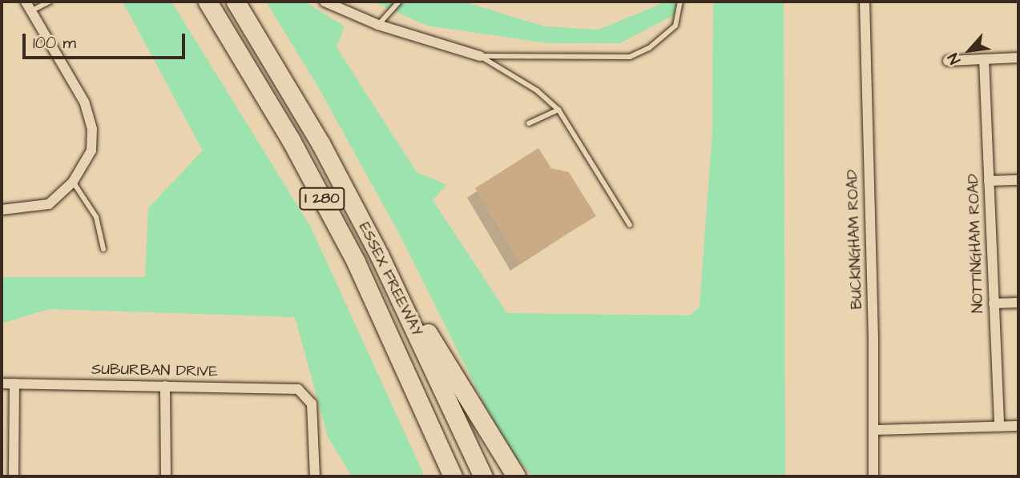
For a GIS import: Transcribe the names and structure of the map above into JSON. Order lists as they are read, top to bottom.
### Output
{
  "streets": {
    "highway": ["I 280", "ESSEX FREEWAY"],
    "street": ["BUCKINGHAM ROAD", "NOTTINGHAM ROAD", "SUBURBAN DRIVE"]
  },
  "scale_bar": "100 m",
  "north": "bottom left"
}
